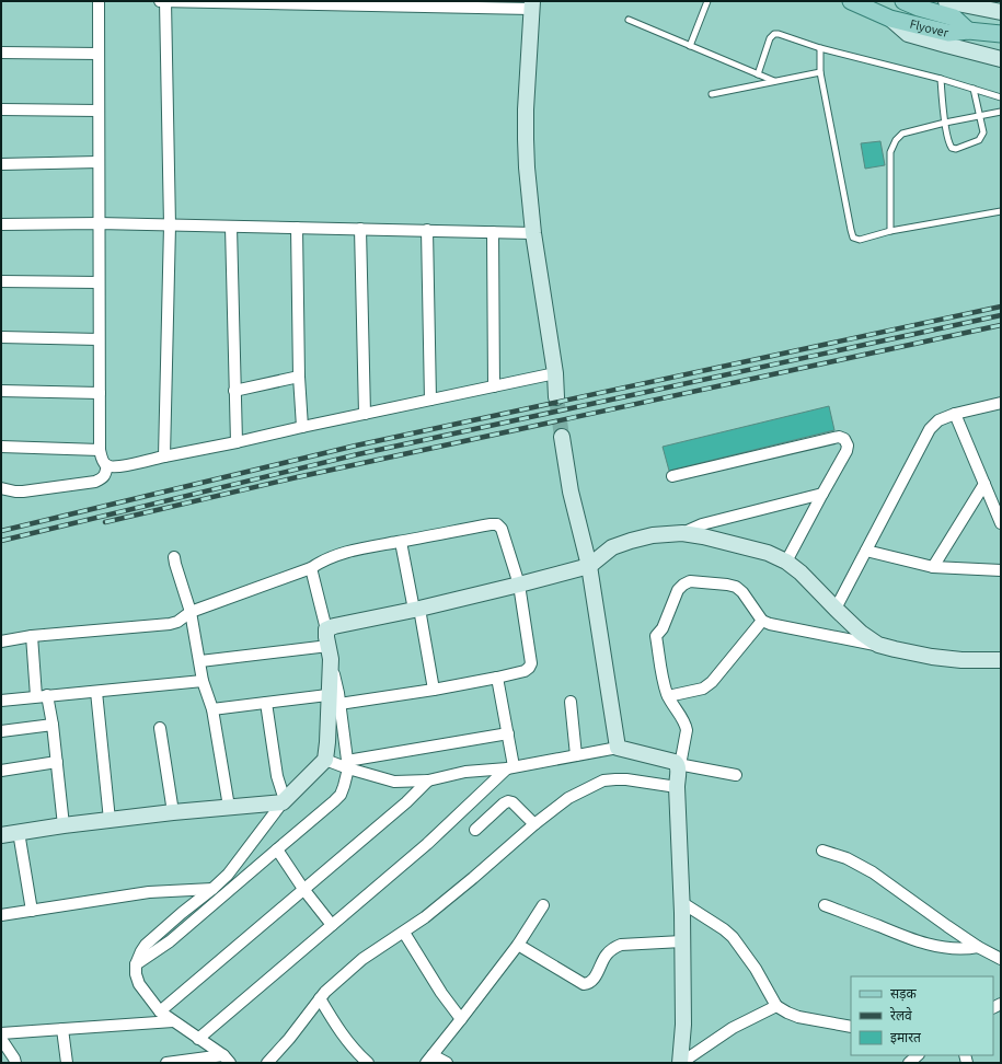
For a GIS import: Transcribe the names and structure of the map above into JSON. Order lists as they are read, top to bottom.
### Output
{
  "streets": {
    "main road": ["Flyover"]
  },
  "legend": ["सड़क", "रेलवे", "इमारत"]
}
